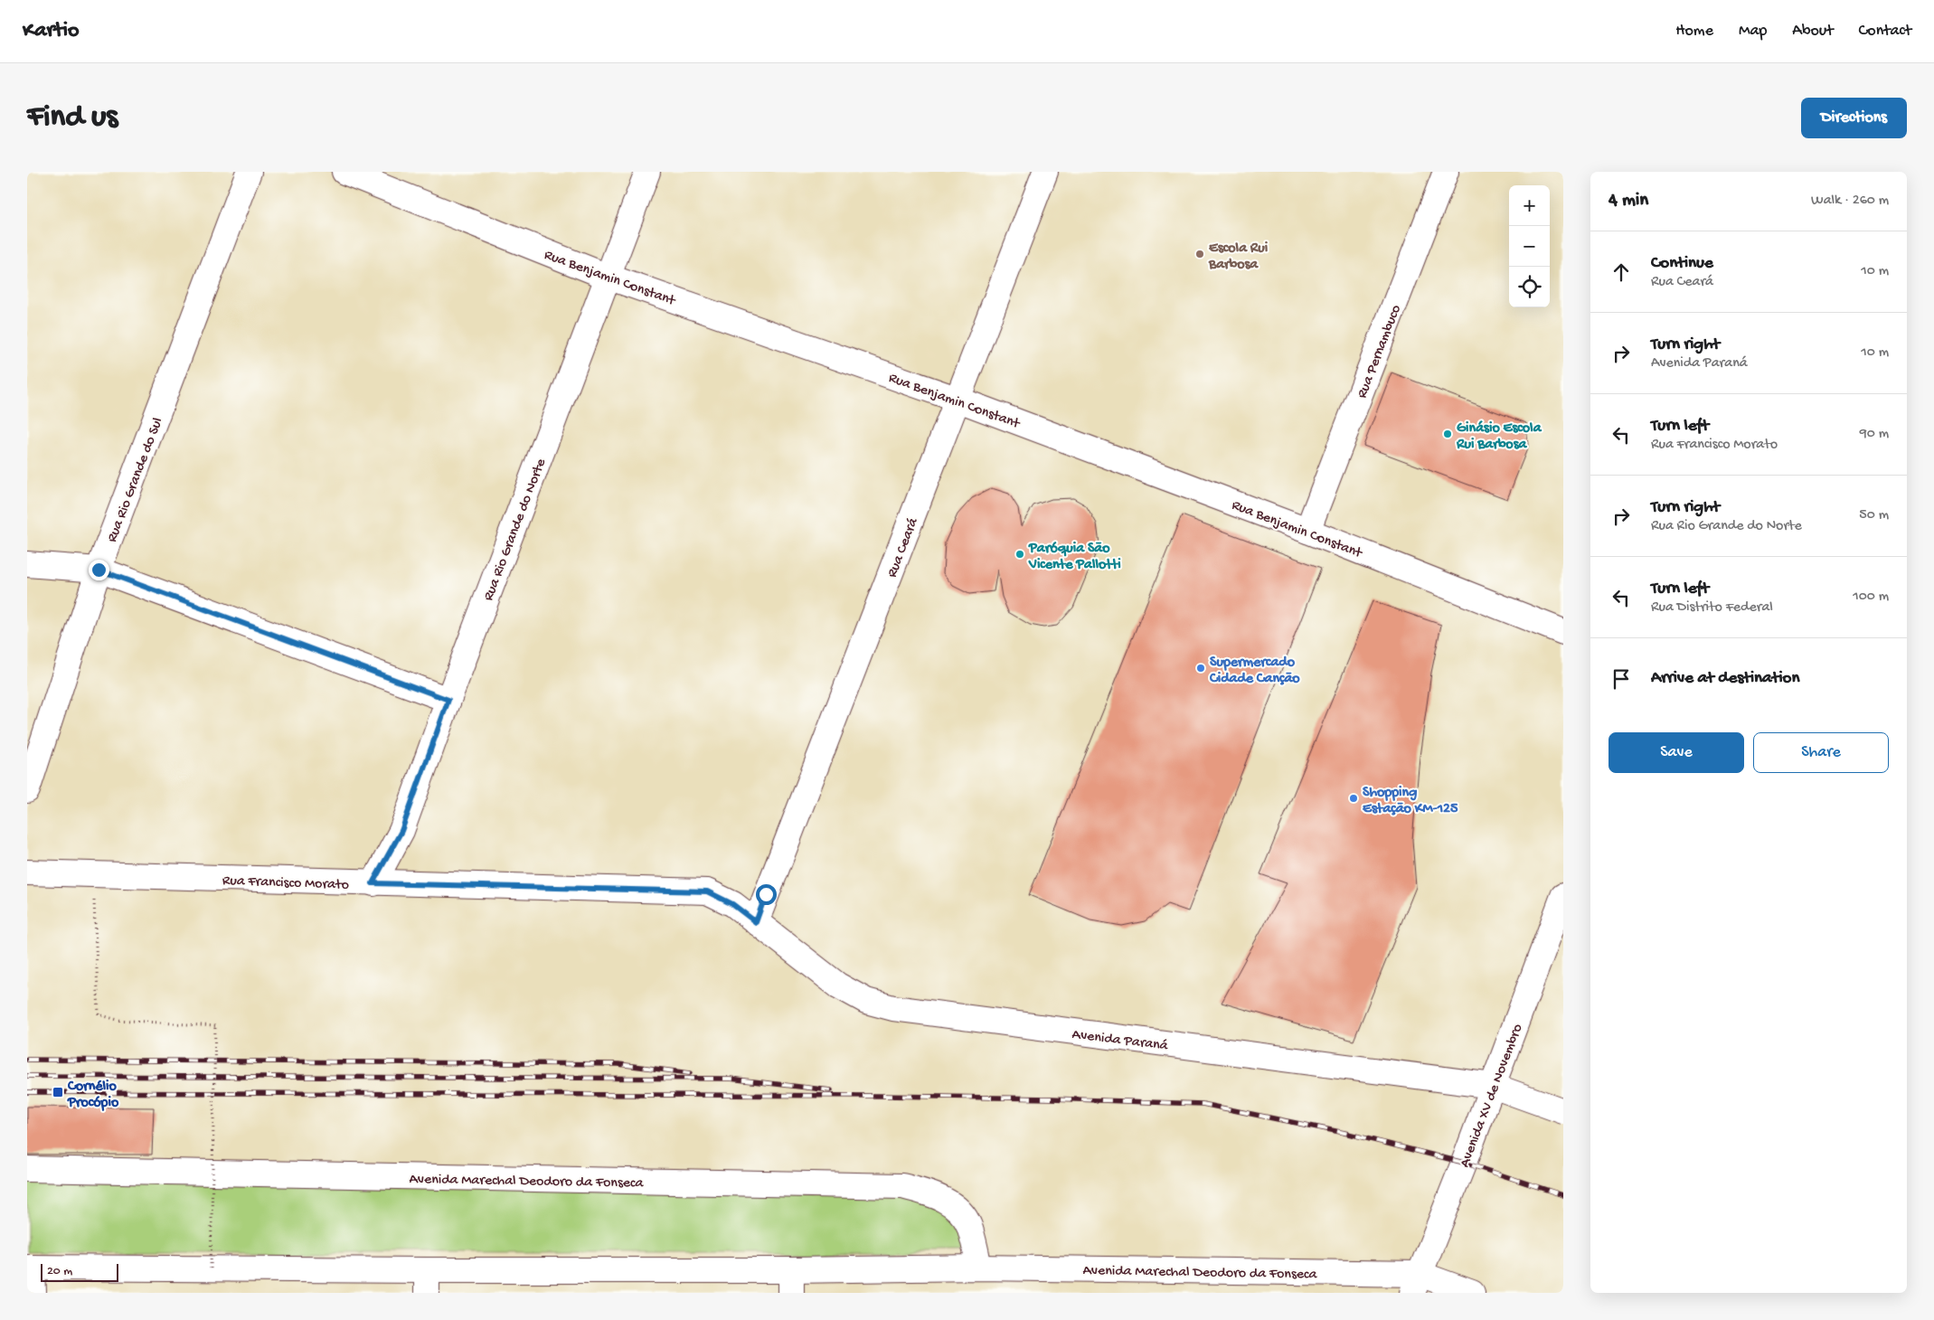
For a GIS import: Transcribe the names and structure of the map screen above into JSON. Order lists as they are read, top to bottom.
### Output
{
  "streets": {
    "street": [
      "Rua Benjamin Constant",
      "Rua Pernambuco",
      "Rua Rio Grande do Sul",
      "Rua Rio Grande do Norte",
      "Rua Ceará",
      "Rua Francisco Morato",
      "Avenida Paraná",
      "Avenida XV de Novembro",
      "Avenida Marechal Deodoro da Fonseca"
    ]
  },
  "crossings": [
    ["Rua Benjamin Constant", "Rua Pernambuco"],
    ["Rua Benjamin Constant", "Rua Rio Grande do Norte"],
    ["Rua Benjamin Constant", "Rua Ceará"],
    ["Rua Rio Grande do Norte", "Rua Francisco Morato"],
    ["Rua Ceará", "Avenida Paraná"],
    ["Rua Francisco Morato", "Avenida Paraná"],
    ["Avenida Paraná", "Avenida XV de Novembro"],
    ["Avenida XV de Novembro", "Avenida Marechal Deodoro da Fonseca"]
  ],
  "places": {
    "other": [
      "Escola Rui Barbosa",
      "Ginásio Escola Rui Barbosa",
      "Paróquia São Vicente Pallotti",
      "Supermercado Cidade Canção",
      "Shopping Estação KM-125"
    ],
    "transit": ["Cornélio Procópio"]
  },
  "scale_bar": "20 m",
  "page": {
    "header": "Kartio",
    "nav": [
      "Home",
      "Map",
      "About",
      "Contact"
    ],
    "buttons": [
      "Directions",
      ["Save", "Share"]
    ],
    "title": "Find us",
    "heading": ["4 min", "Walk · 260 m"],
    "map_buttons": ["+", "−"],
    "list": [
      ["Continue", "Rua Ceará", "10 m"],
      ["Turn right", "Avenida Paraná", "10 m"],
      ["Turn left", "Rua Francisco Morato", "90 m"],
      ["Turn right", "Rua Rio Grande do Norte", "50 m"],
      ["Turn left", "Rua Distrito Federal", "100 m"],
      "Arrive at destination"
    ],
    "scale": "20 m"
  }
}
